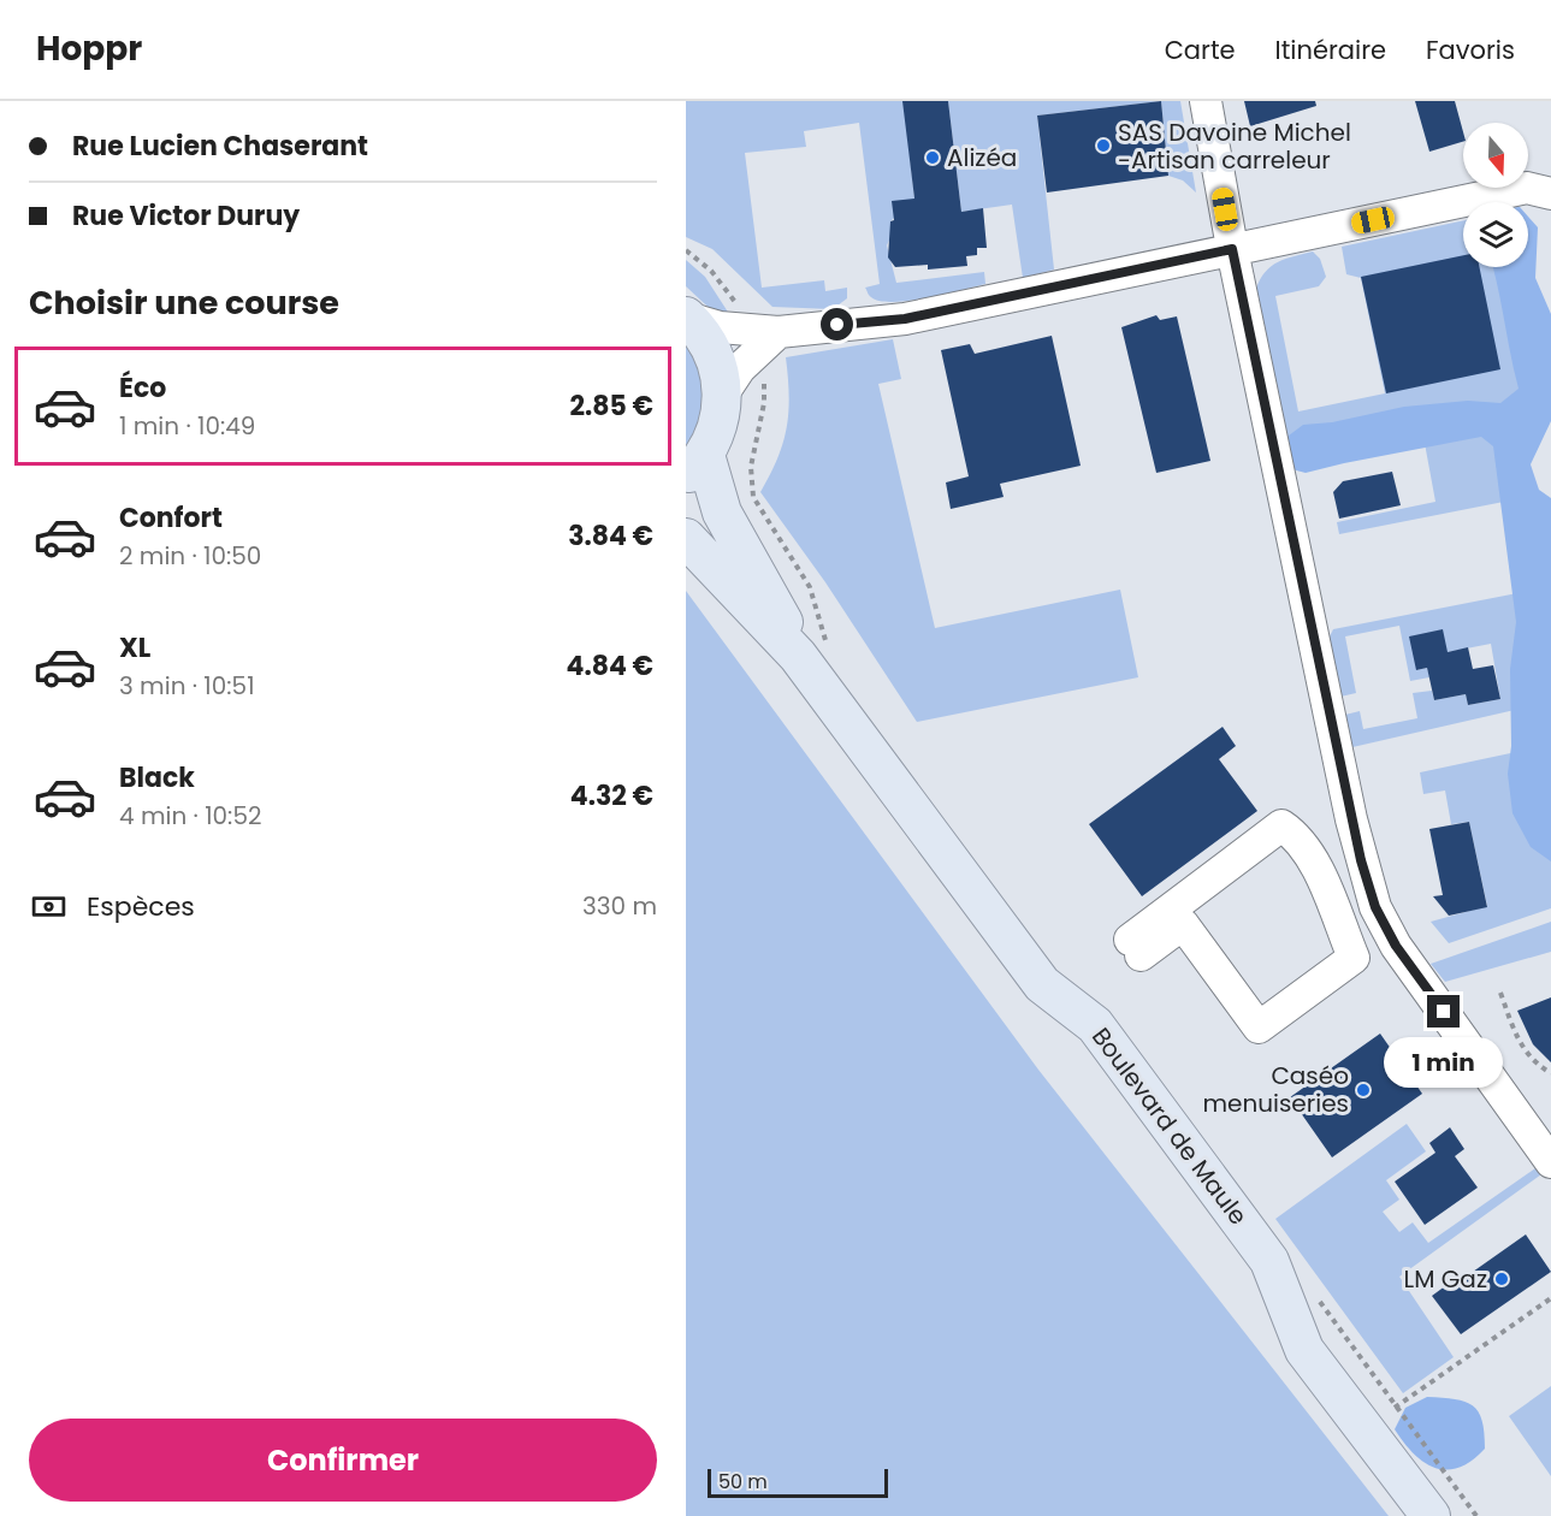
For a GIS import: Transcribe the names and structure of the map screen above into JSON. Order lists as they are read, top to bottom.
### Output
{
  "streets": {
    "main road": ["Boulevard de Maule"]
  },
  "places": [
    "SAS Davoine Michel -Artisan carreleur",
    "Alizéa",
    "Caséo menuiseries",
    "LM Gaz"
  ],
  "scale_bar": "50 m",
  "north": "bottom",
  "page": {
    "header": "Hoppr",
    "nav": ["Carte", "Itinéraire", "Favoris"],
    "banner": ["Rue Lucien Chaserant", "Rue Victor Duruy"],
    "heading": "Choisir une course",
    "list": [
      {
        "name": "Éco",
        "note": "1 min · 10:49",
        "value": "2.85 €"
      },
      {
        "name": "Confort",
        "note": "2 min · 10:50",
        "value": "3.84 €"
      },
      {
        "name": "XL",
        "note": "3 min · 10:51",
        "value": "4.84 €"
      },
      {
        "name": "Black",
        "note": "4 min · 10:52",
        "value": "4.32 €"
      }
    ],
    "pay": ["Espèces", "330 m"],
    "bubble": "1 min",
    "buttons": "Confirmer",
    "scale": "50 m"
  }
}
